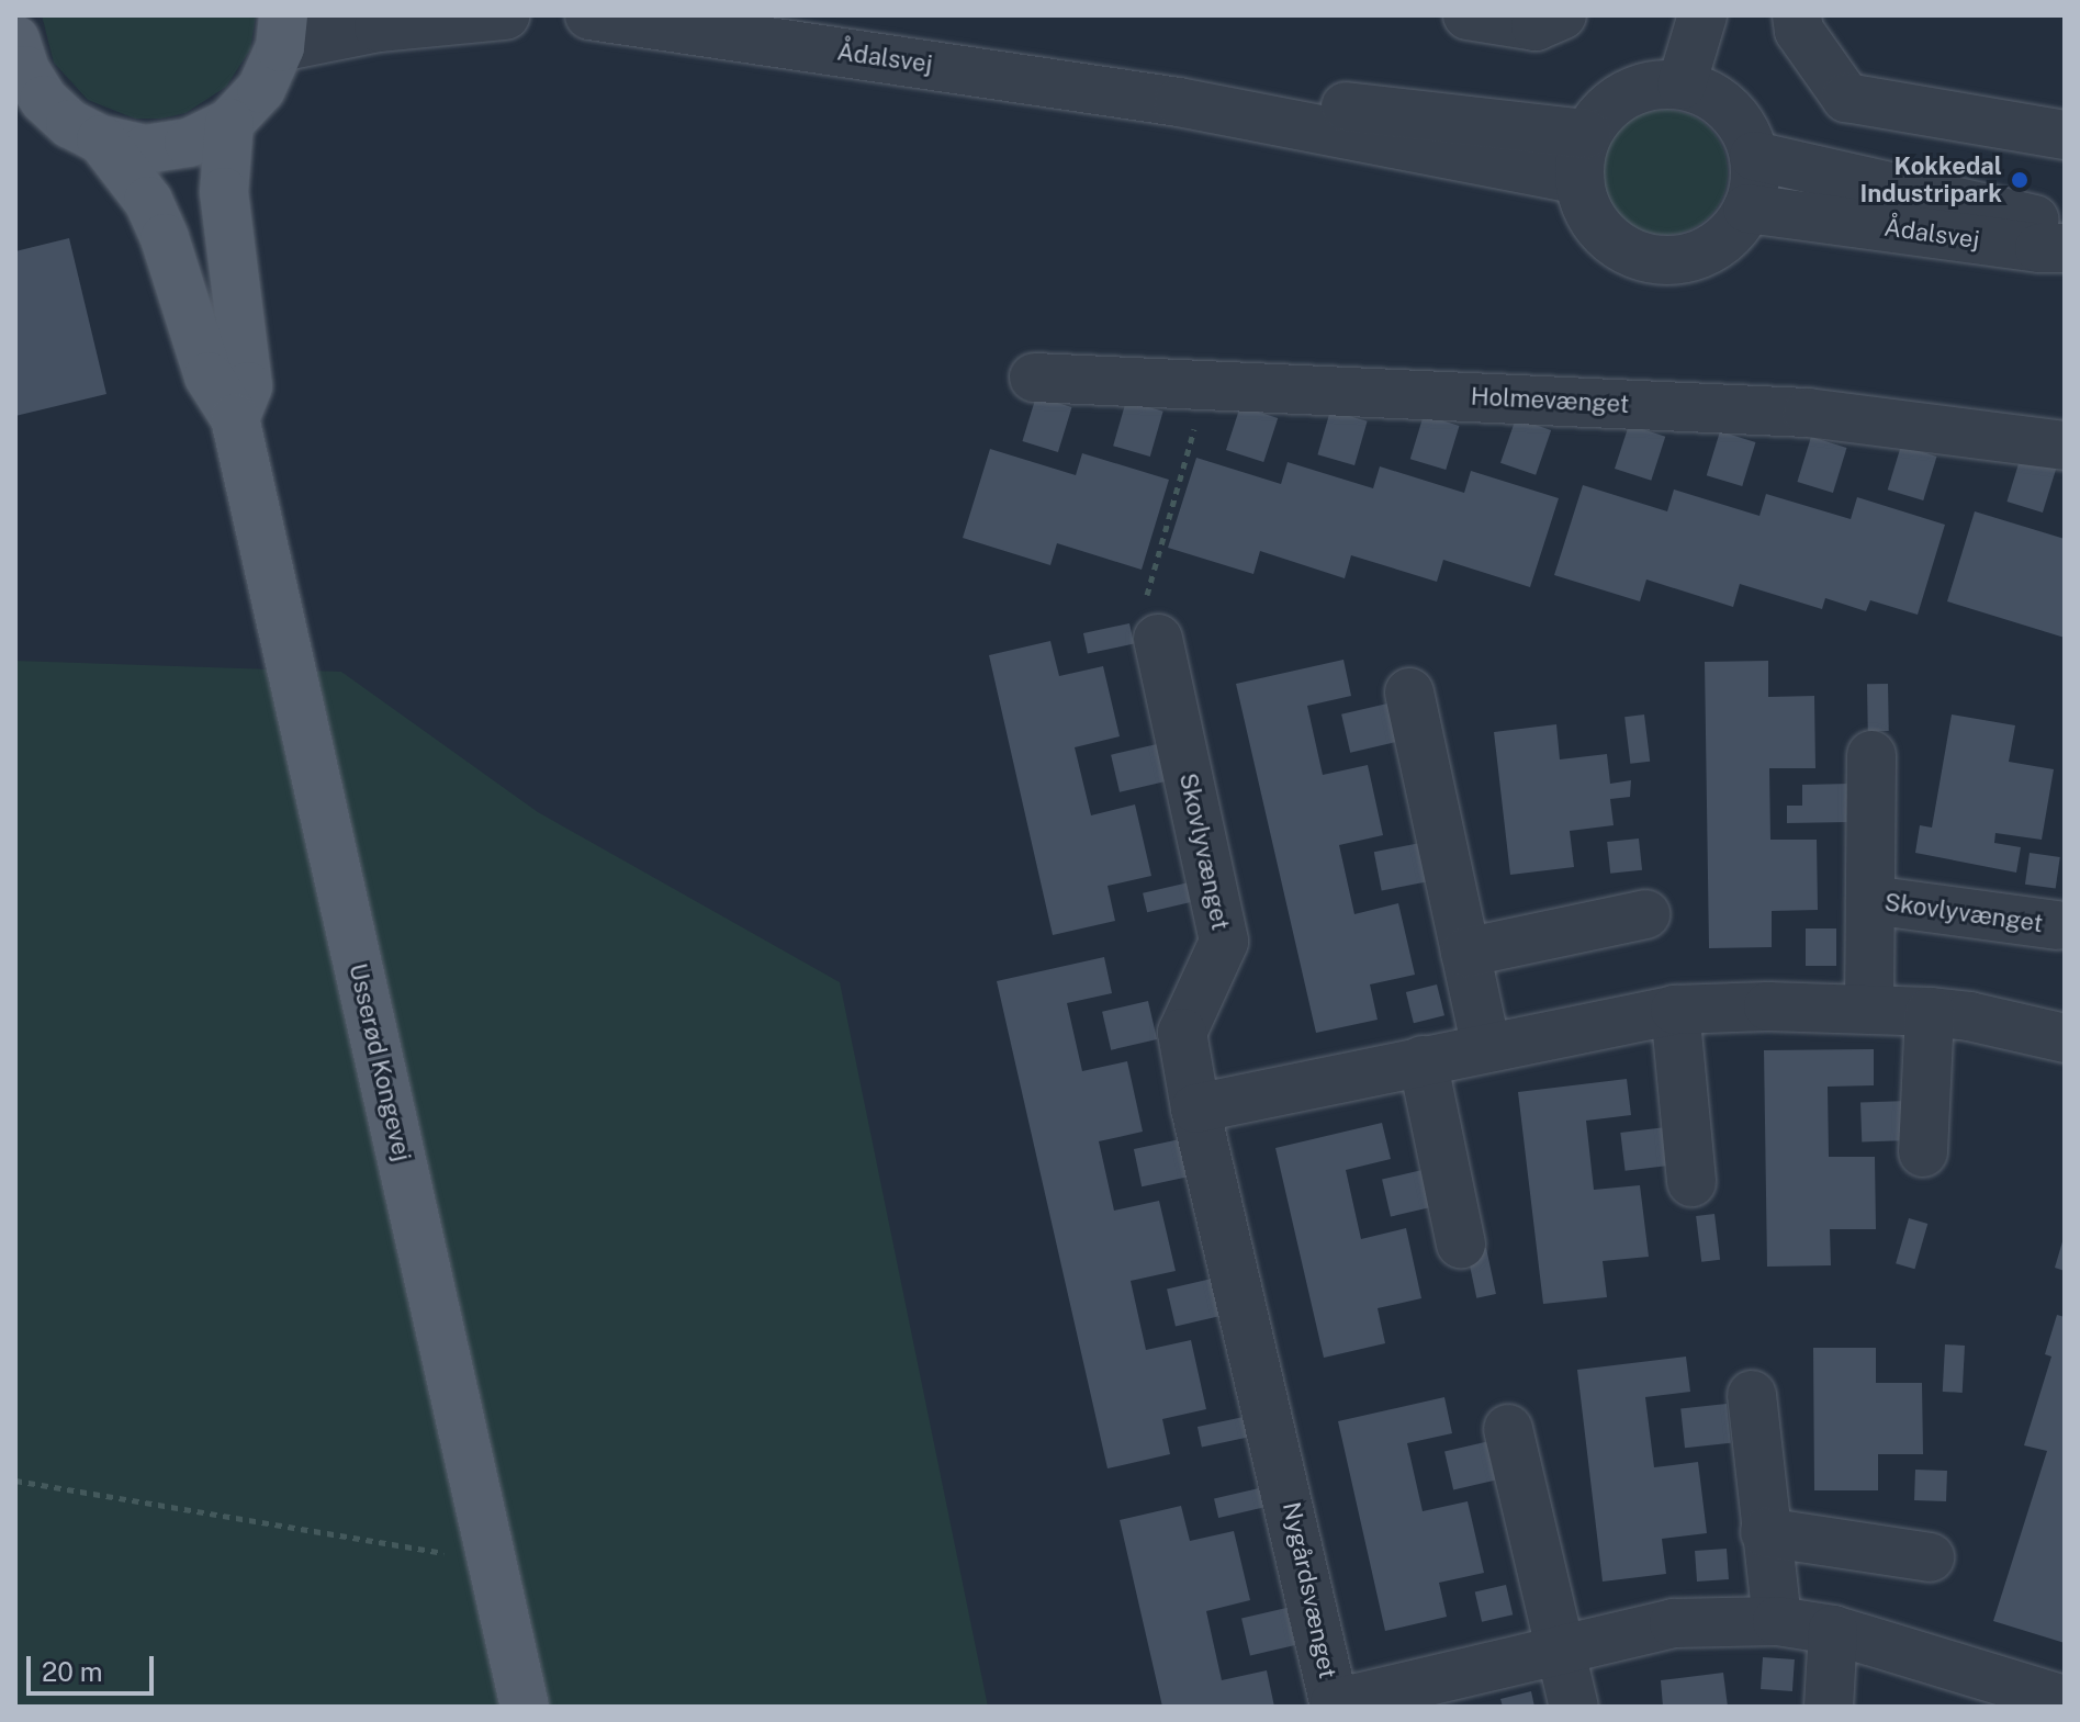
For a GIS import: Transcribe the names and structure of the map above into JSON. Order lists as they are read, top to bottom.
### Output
{
  "streets": {
    "main road": ["Usserød Kongevej"],
    "street": [
      "Ådalsvej",
      "Holmevænget",
      "Skovlyvænget",
      "Nygårdsvænget"
    ]
  },
  "crossings": [
    ["Skovlyvænget", "Nygårdsvænget"]
  ],
  "places": ["Kokkedal Industripark"],
  "scale_bar": "20 m"
}
